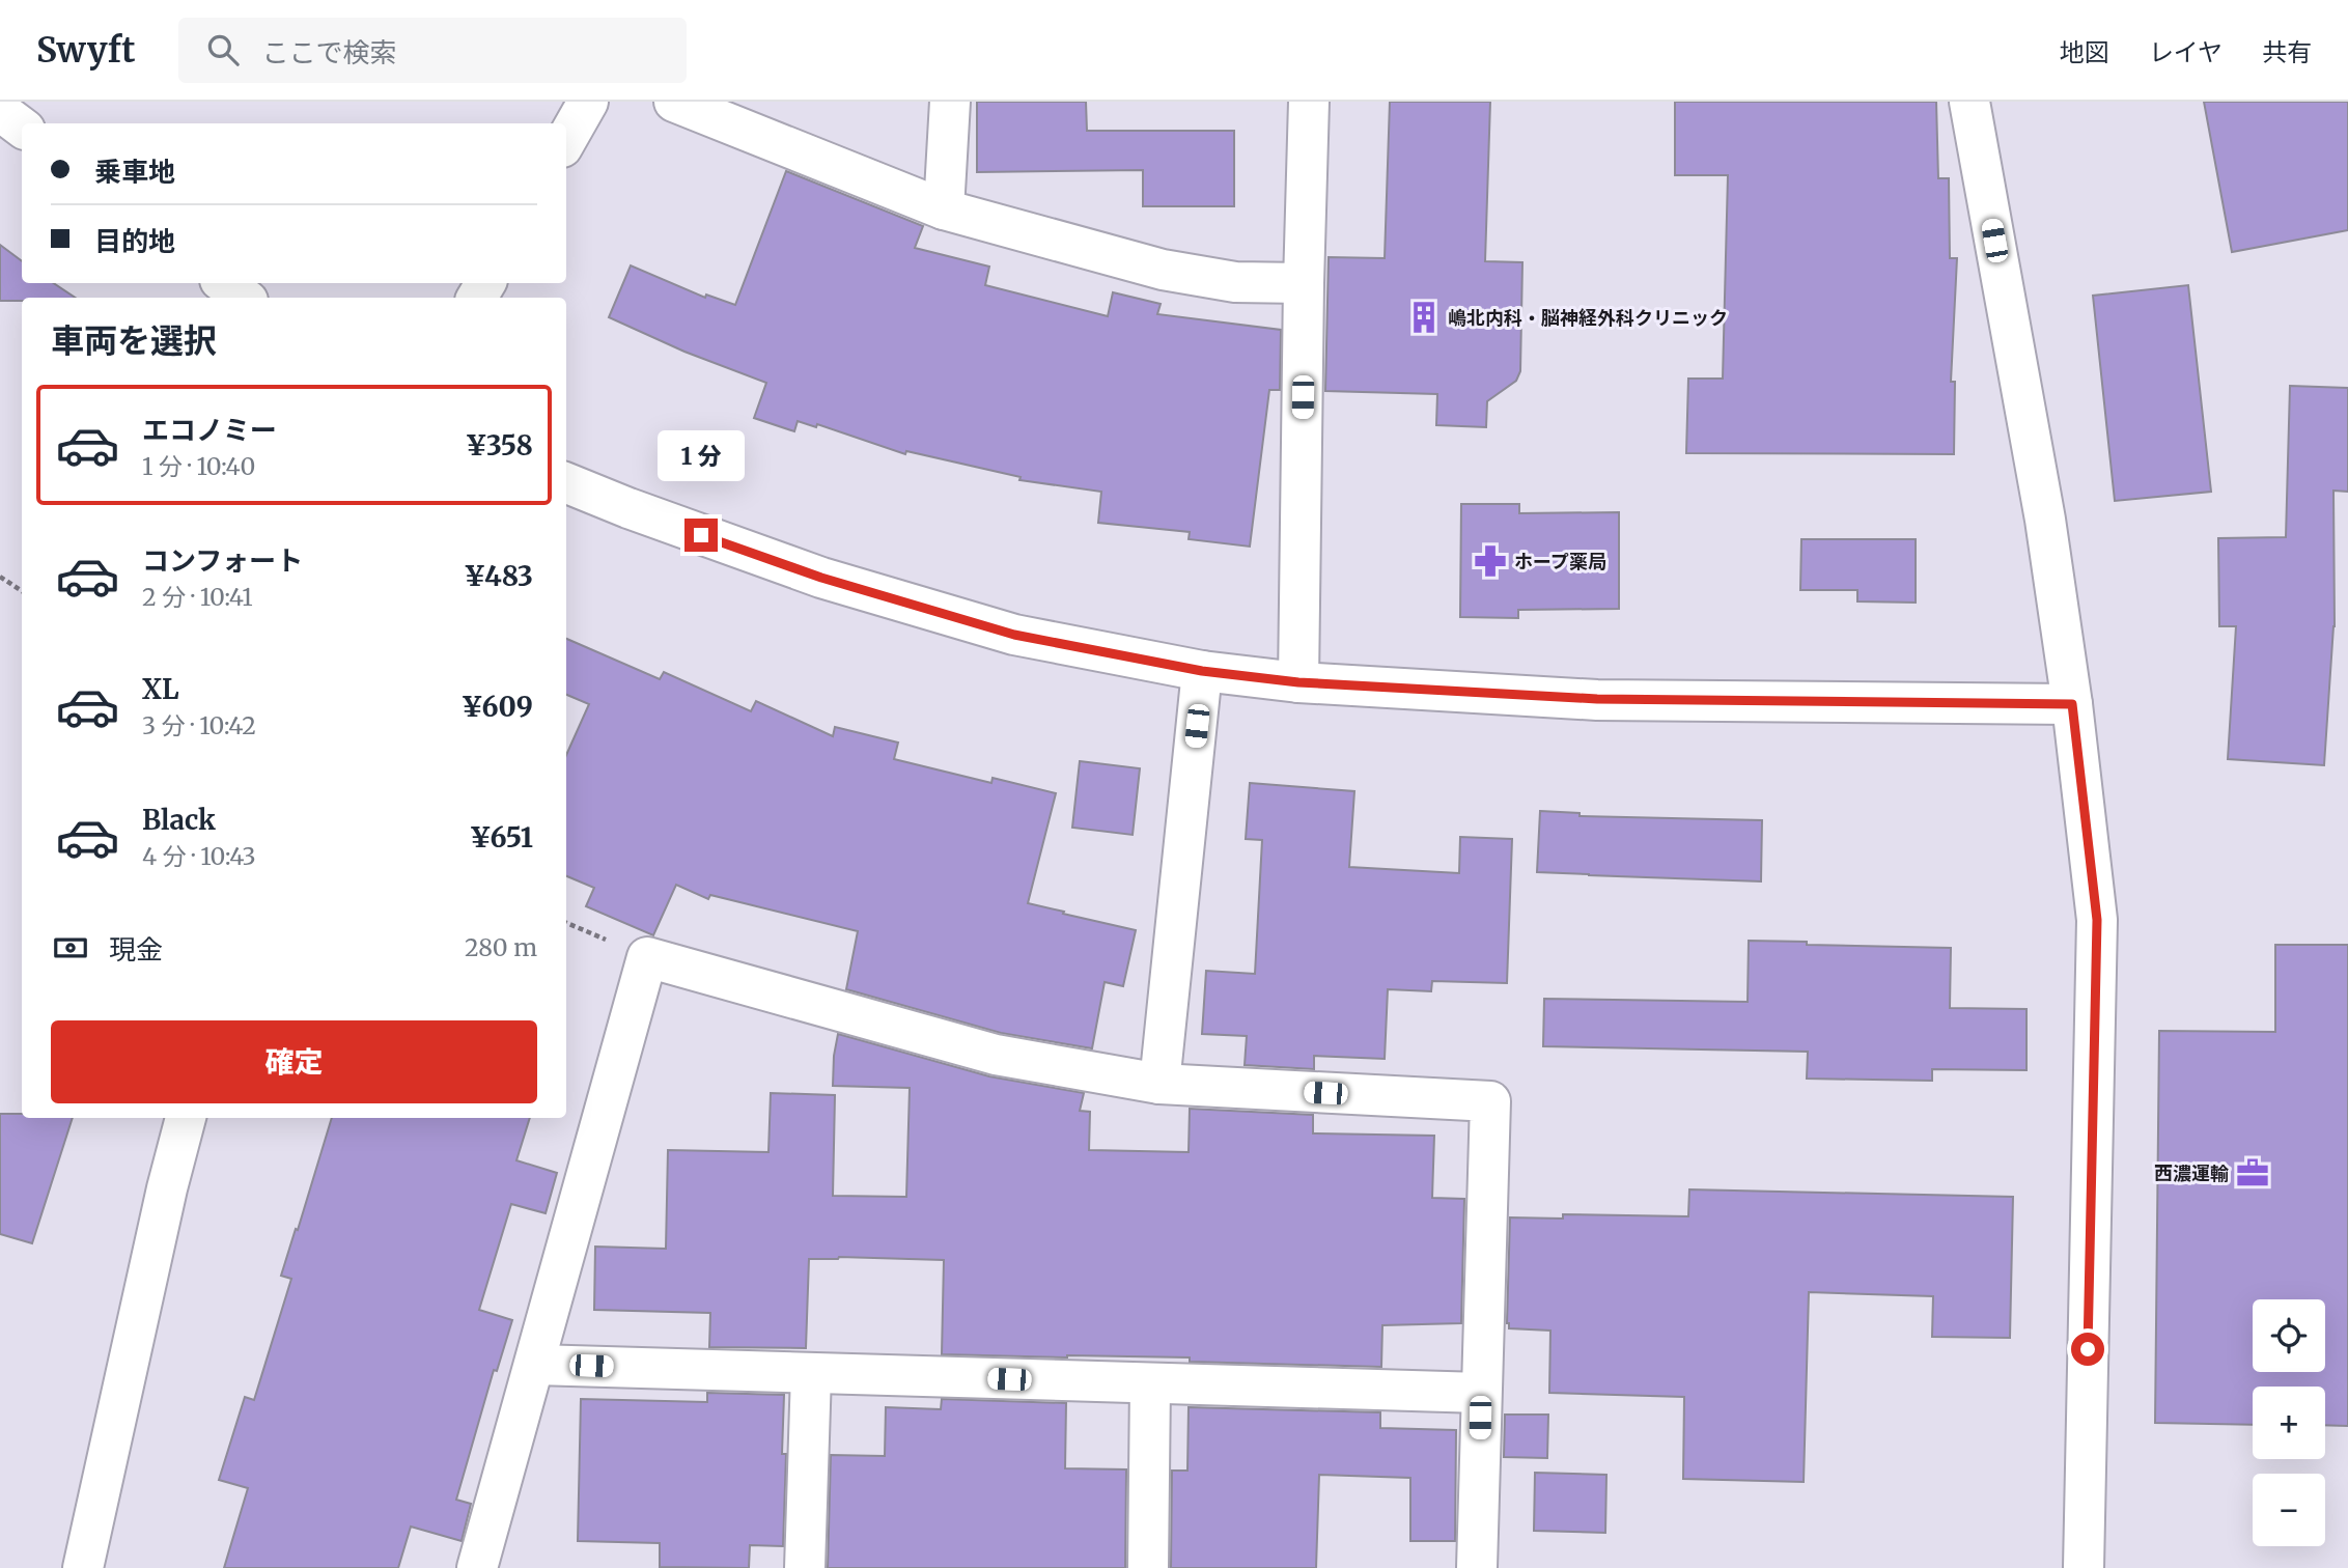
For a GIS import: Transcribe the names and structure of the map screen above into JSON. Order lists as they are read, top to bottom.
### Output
{
  "places": {
    "building": ["嶋北内科・脳神経外科クリニック"],
    "pharmacy": ["ホープ薬局"],
    "office": ["西濃運輸"]
  },
  "page": {
    "header": "Swyft",
    "search": "ここで検索",
    "nav": ["地図", "レイヤ", "共有"],
    "banner": ["乗車地", "目的地"],
    "heading": "車両を選択",
    "list": [
      {
        "name": "エコノミー",
        "note": "1 分 · 10:40",
        "value": "¥358"
      },
      {
        "name": "コンフォート",
        "note": "2 分 · 10:41",
        "value": "¥483"
      },
      {
        "name": "XL",
        "note": "3 分 · 10:42",
        "value": "¥609"
      },
      {
        "name": "Black",
        "note": "4 分 · 10:43",
        "value": "¥651"
      }
    ],
    "bubble": "1 分",
    "pay": ["現金", "280 m"],
    "buttons": "確定",
    "map_buttons": ["+", "−"]
  }
}
